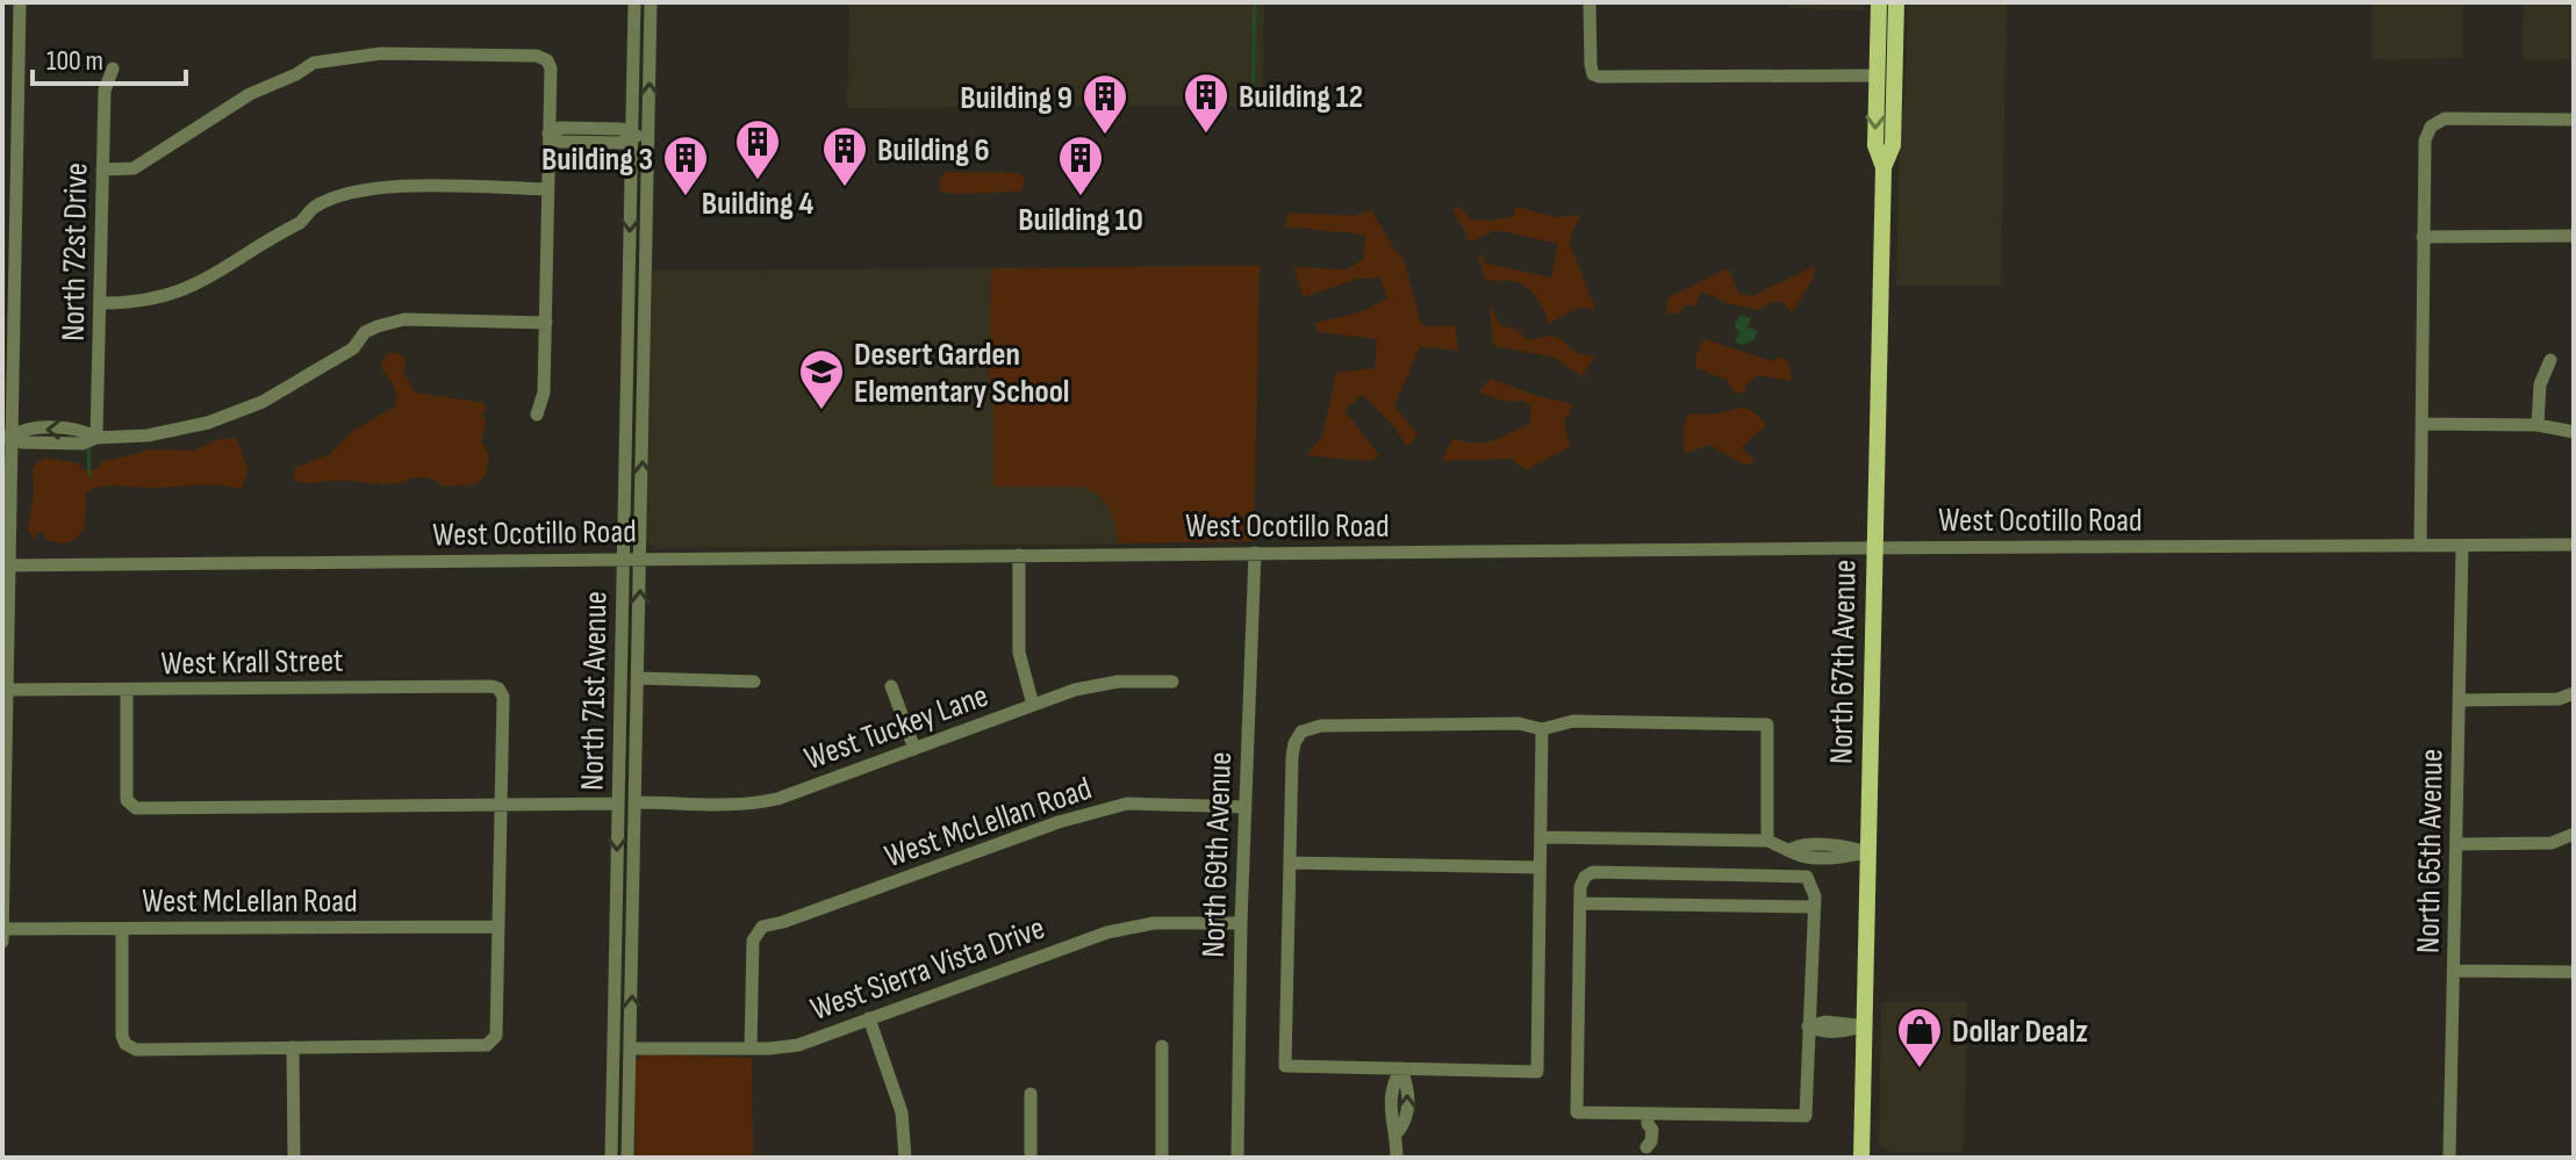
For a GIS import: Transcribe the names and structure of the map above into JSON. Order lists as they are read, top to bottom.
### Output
{
  "streets": {
    "main road": ["North 67th Avenue"],
    "street": [
      "North 72st Drive",
      "West Ocotillo Road",
      "West Krall Street",
      "North 71st Avenue",
      "West Tuckey Lane",
      "West McLellan Road",
      "North 65th Avenue",
      "North 69th Avenue",
      "West Sierra Vista Drive"
    ]
  },
  "crossings": [
    ["West Ocotillo Road", "North 67th Avenue"],
    ["West Ocotillo Road", "North 71st Avenue"],
    ["West Ocotillo Road", "North 65th Avenue"],
    ["West Ocotillo Road", "North 69th Avenue"],
    ["North 71st Avenue", "West Tuckey Lane"],
    ["North 71st Avenue", "West Sierra Vista Drive"],
    ["West McLellan Road", "North 69th Avenue"],
    ["West McLellan Road", "West Sierra Vista Drive"],
    ["North 69th Avenue", "West Sierra Vista Drive"]
  ],
  "places": {
    "building": [
      "Building 12",
      "Building 9",
      "Building 4",
      "Building 6",
      "Building 3",
      "Building 10"
    ],
    "school or university": ["Desert Garden Elementary School"],
    "shop": ["Dollar Dealz"]
  },
  "scale_bar": "100 m"
}
